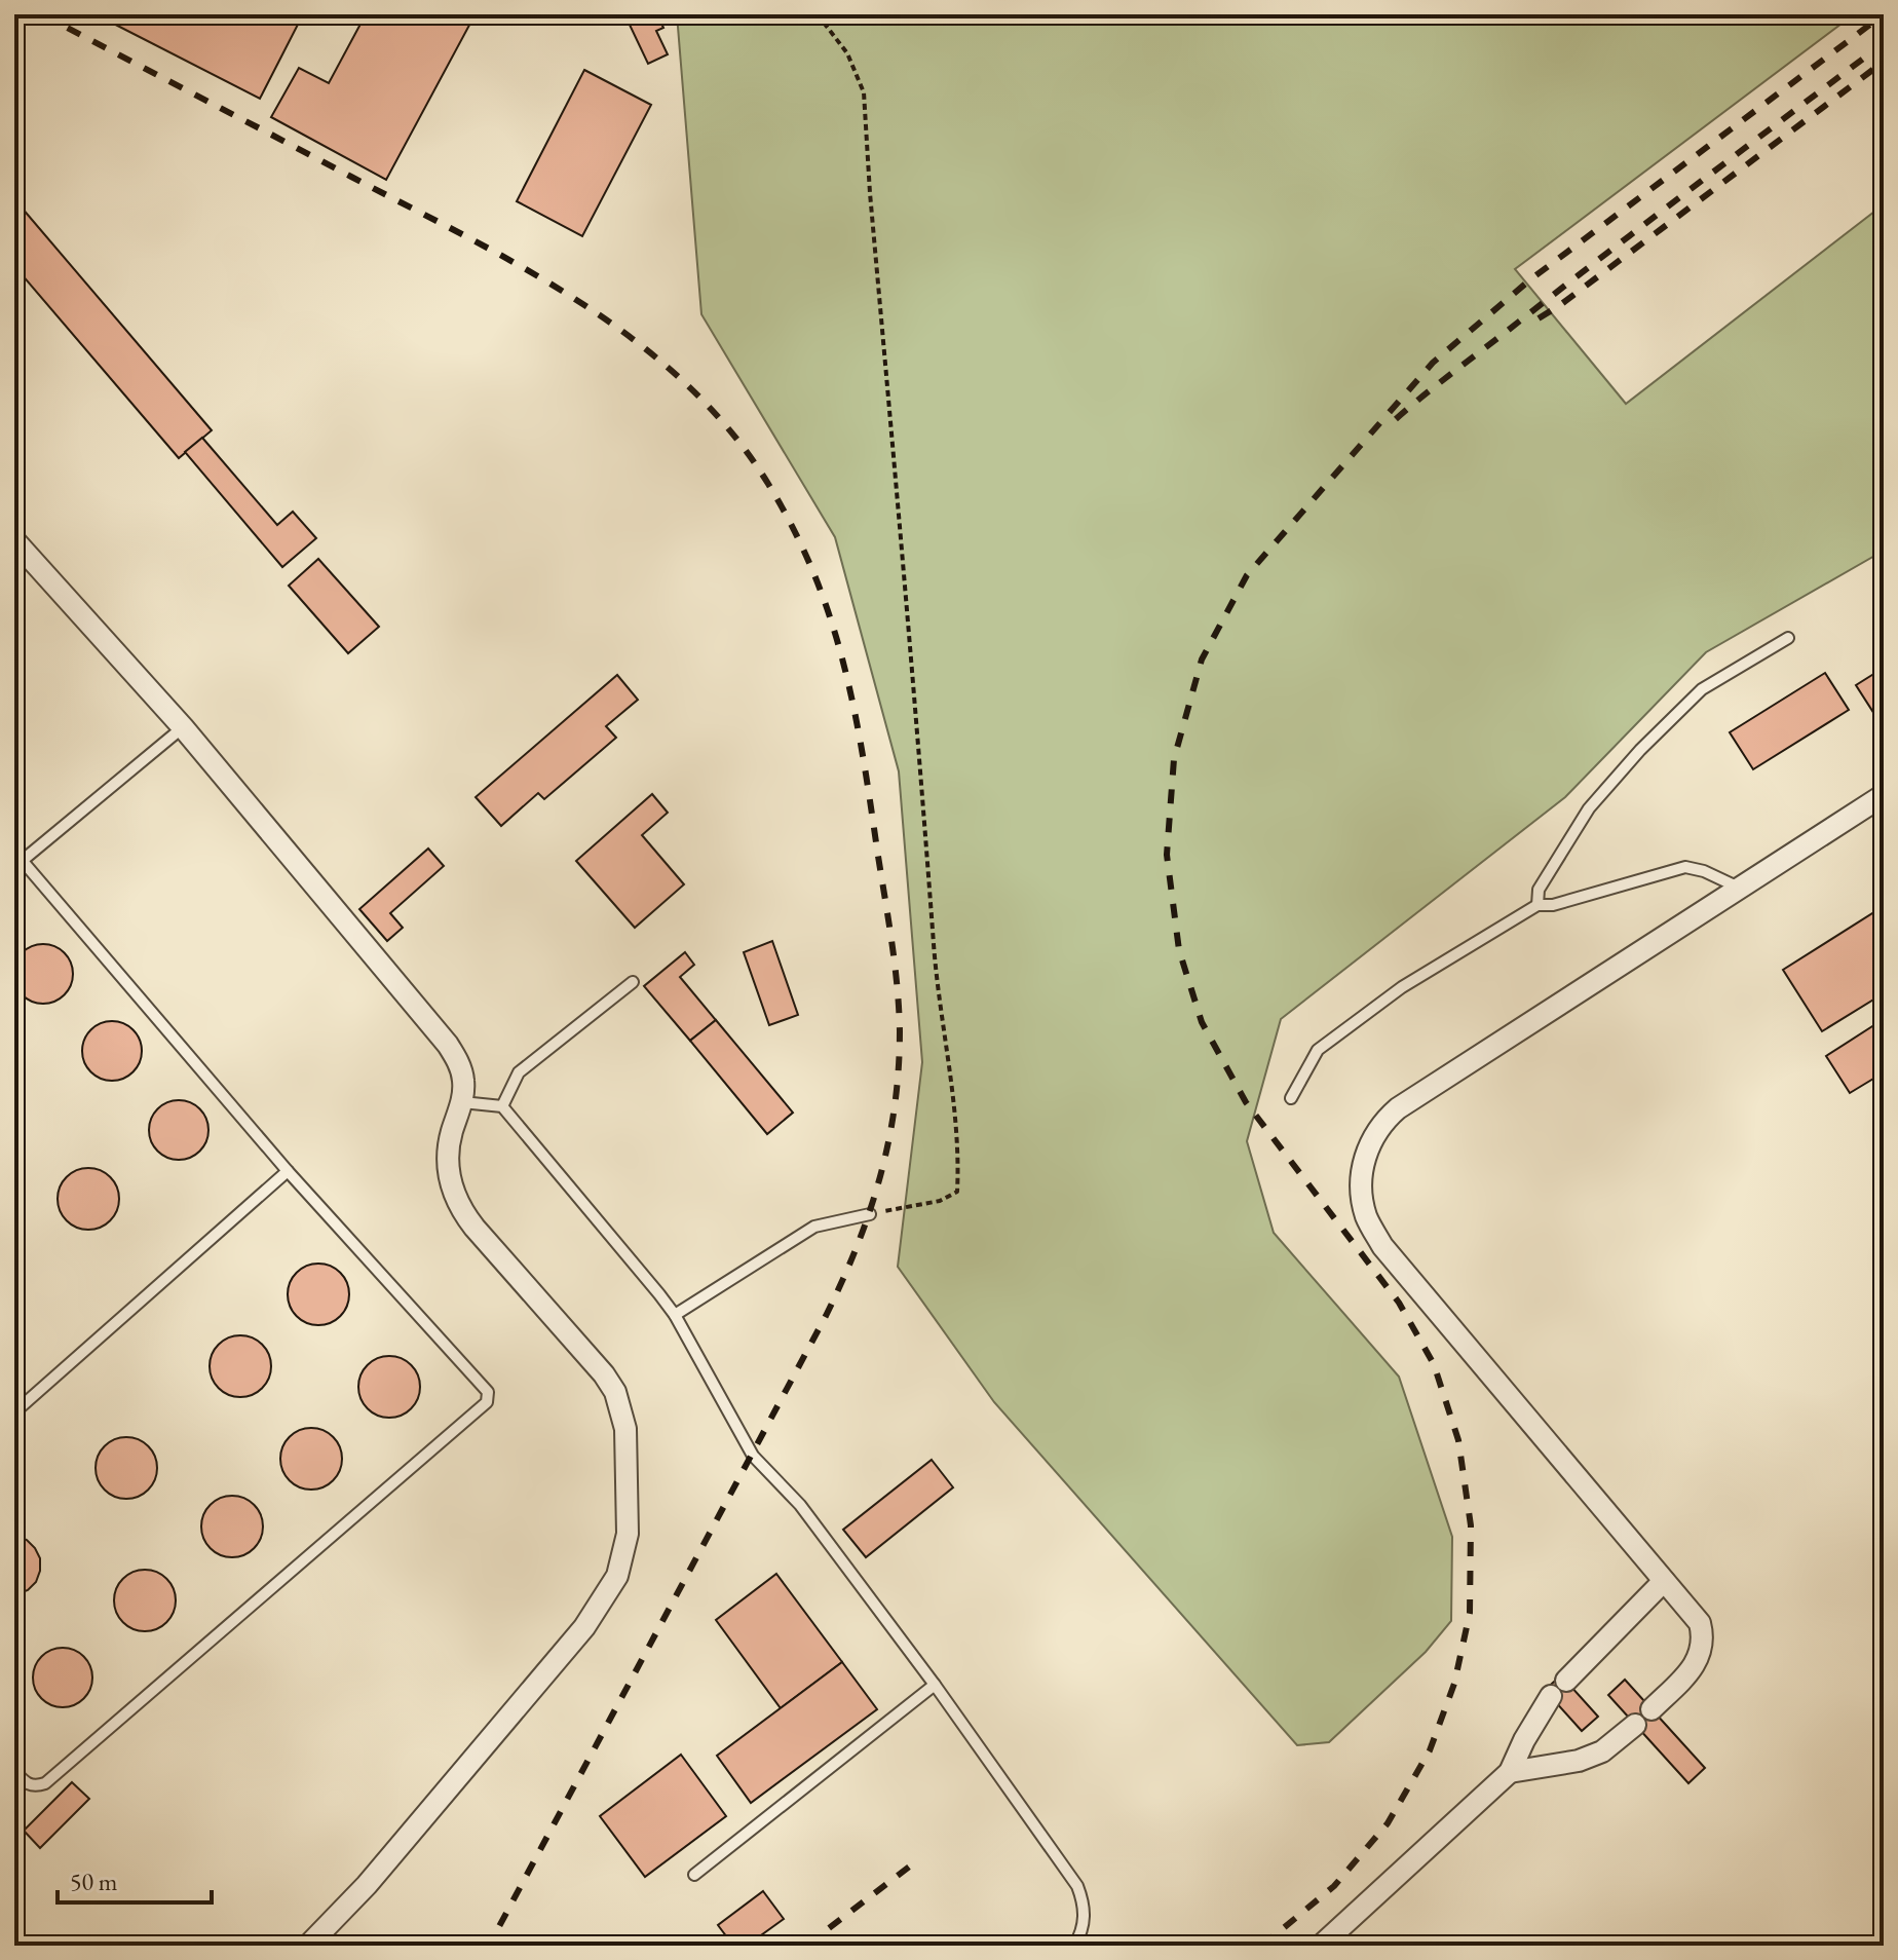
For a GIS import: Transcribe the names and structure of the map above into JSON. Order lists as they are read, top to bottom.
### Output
{
  "scale_bar": "50 m"
}
